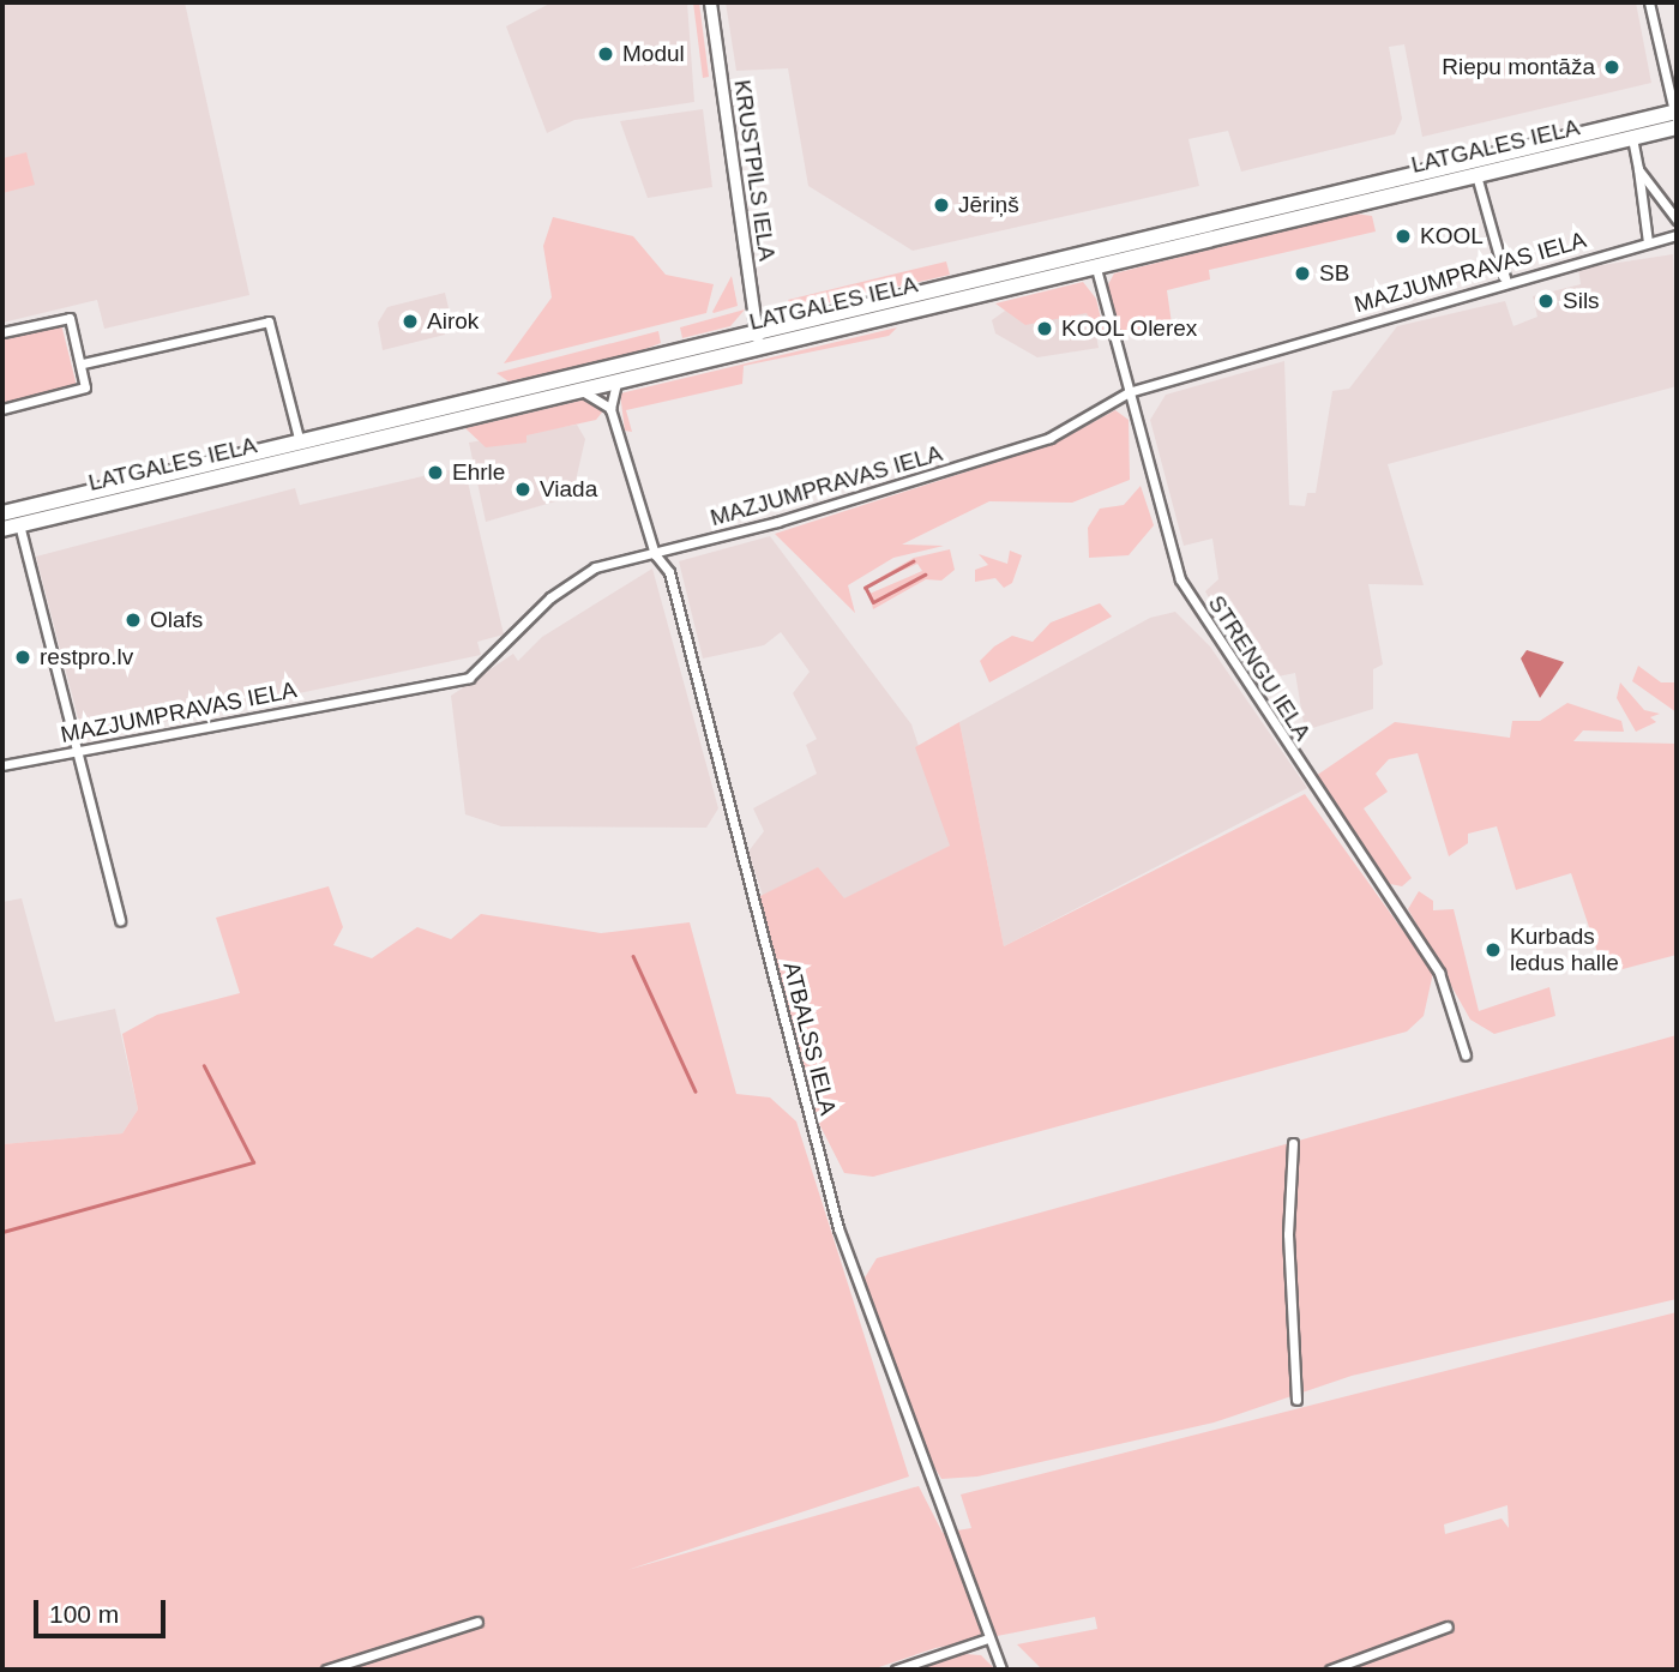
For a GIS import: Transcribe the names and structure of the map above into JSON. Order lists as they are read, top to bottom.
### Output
{
  "streets": {
    "highway": ["LATGALES IELA"],
    "street": [
      "KRUSTPILS IELA",
      "MAZJUMPRAVAS IELA",
      "STRENGU IELA",
      "ATBALSS IELA"
    ]
  },
  "crossings": [
    ["LATGALES IELA", "KRUSTPILS IELA"],
    ["LATGALES IELA", "STRENGU IELA"],
    ["MAZJUMPRAVAS IELA", "STRENGU IELA"],
    ["MAZJUMPRAVAS IELA", "ATBALSS IELA"]
  ],
  "places": [
    "Modul",
    "Riepu montāža",
    "Jēriņš",
    "KOOL",
    "SB",
    "Sils",
    "Airok",
    "KOOL Olerex",
    "Ehrle",
    "Viada",
    "Olafs",
    "restpro.lv",
    "Kurbads ledus halle"
  ],
  "scale_bar": "100 m"
}
